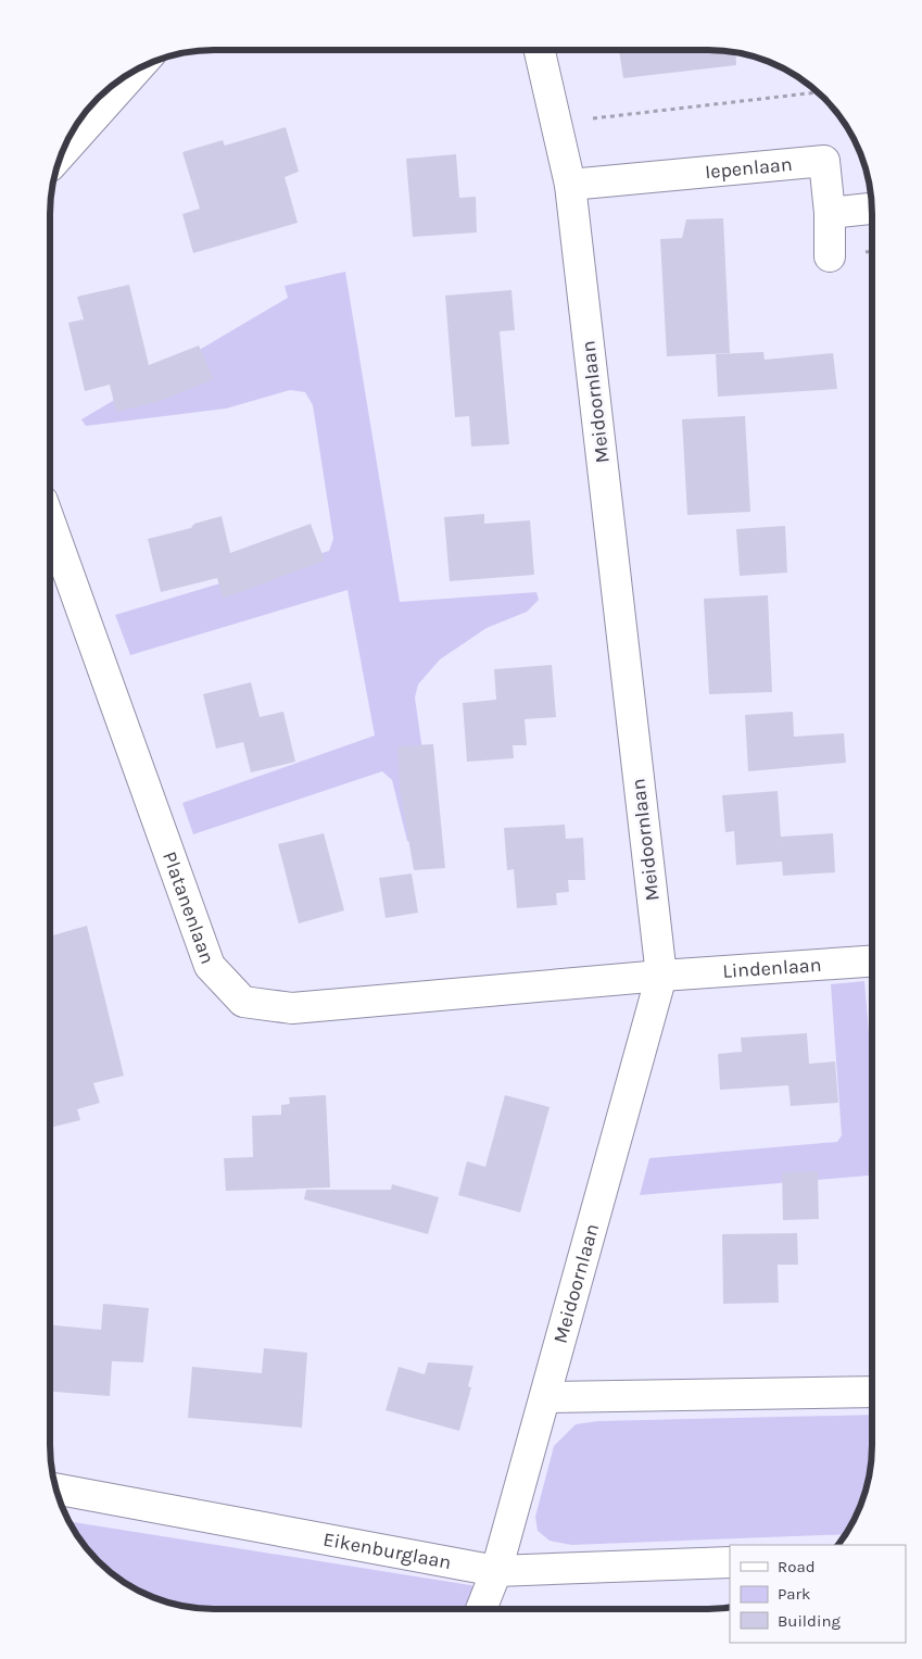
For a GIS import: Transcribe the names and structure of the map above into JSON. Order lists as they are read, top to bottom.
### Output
{
  "streets": {
    "street": [
      "Iepenlaan",
      "Meidoornlaan",
      "Platanenlaan",
      "Lindenlaan",
      "Eikenburglaan"
    ]
  },
  "crossings": [
    ["Iepenlaan", "Meidoornlaan"],
    ["Meidoornlaan", "Platanenlaan"],
    ["Meidoornlaan", "Lindenlaan"],
    ["Meidoornlaan", "Eikenburglaan"],
    ["Platanenlaan", "Lindenlaan"]
  ],
  "legend": ["Road", "Park", "Building"]
}
